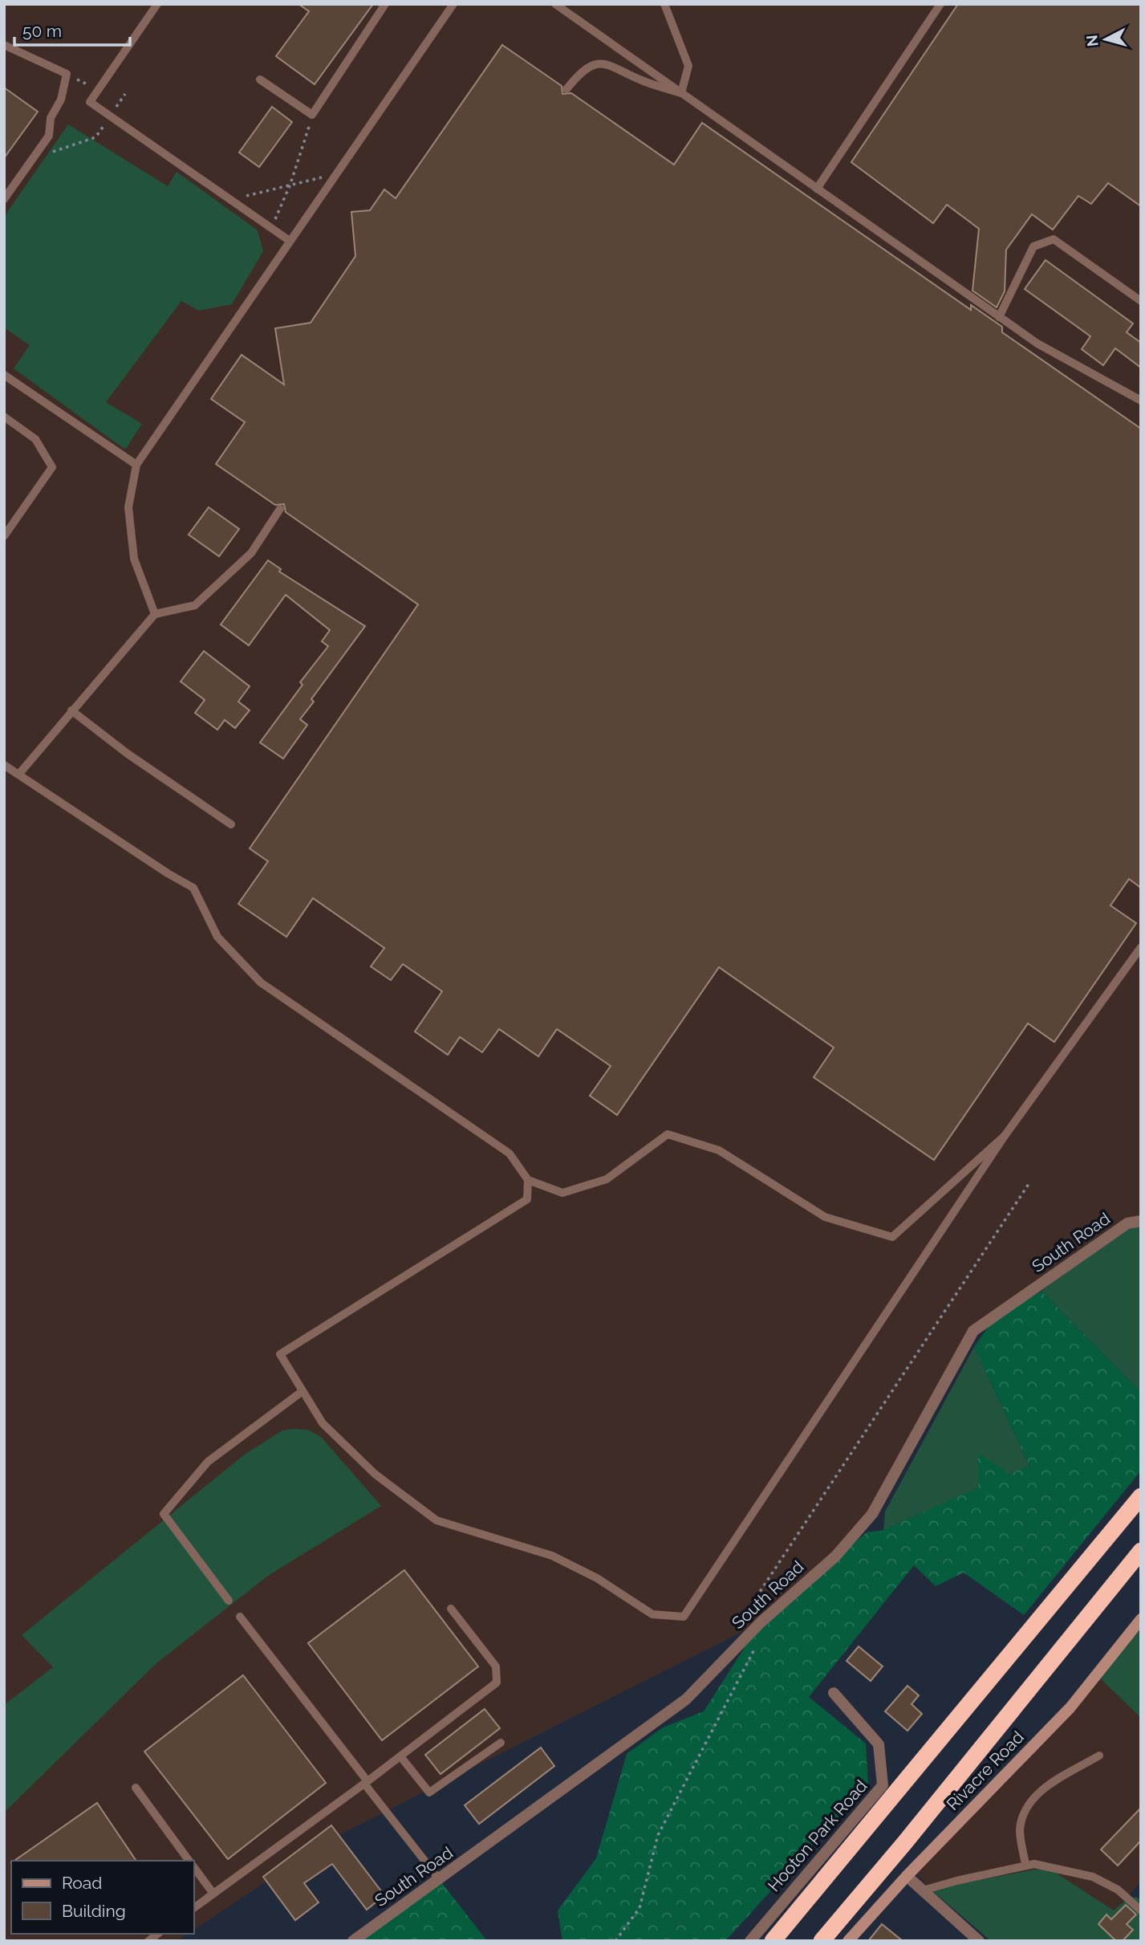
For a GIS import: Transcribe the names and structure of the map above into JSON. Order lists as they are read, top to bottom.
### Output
{
  "streets": {
    "main road": ["Rivacre Road"],
    "street": ["South Road", "Hooton Park Road"]
  },
  "legend": ["Road", "Building"],
  "scale_bar": "50 m",
  "north": "left"
}
